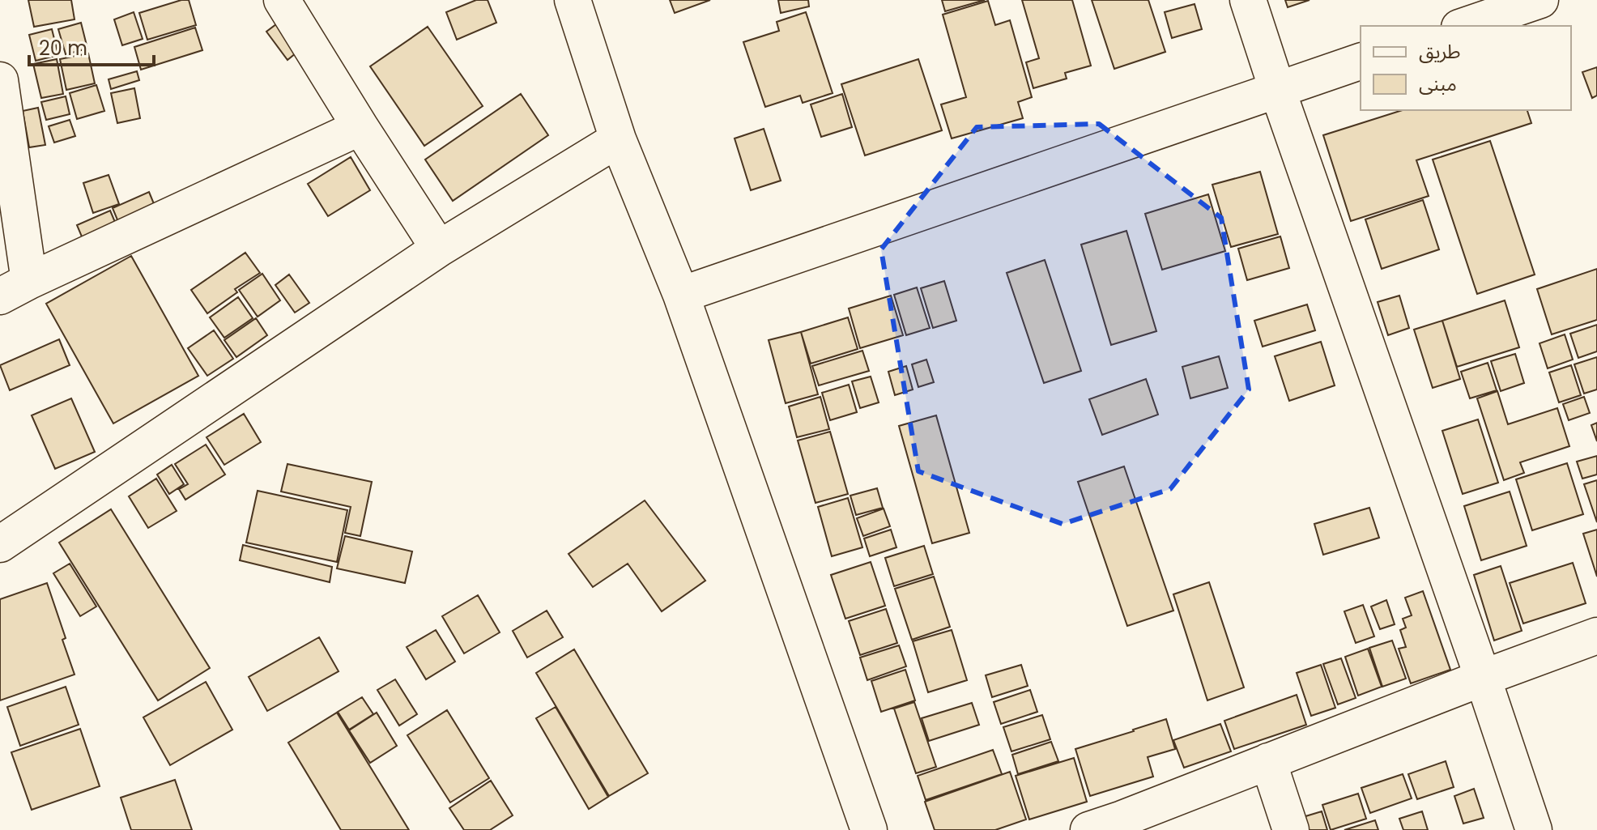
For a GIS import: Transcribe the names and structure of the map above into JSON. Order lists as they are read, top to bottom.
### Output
{
  "legend": ["طريق", "مبنى"],
  "scale_bar": "20 m"
}
